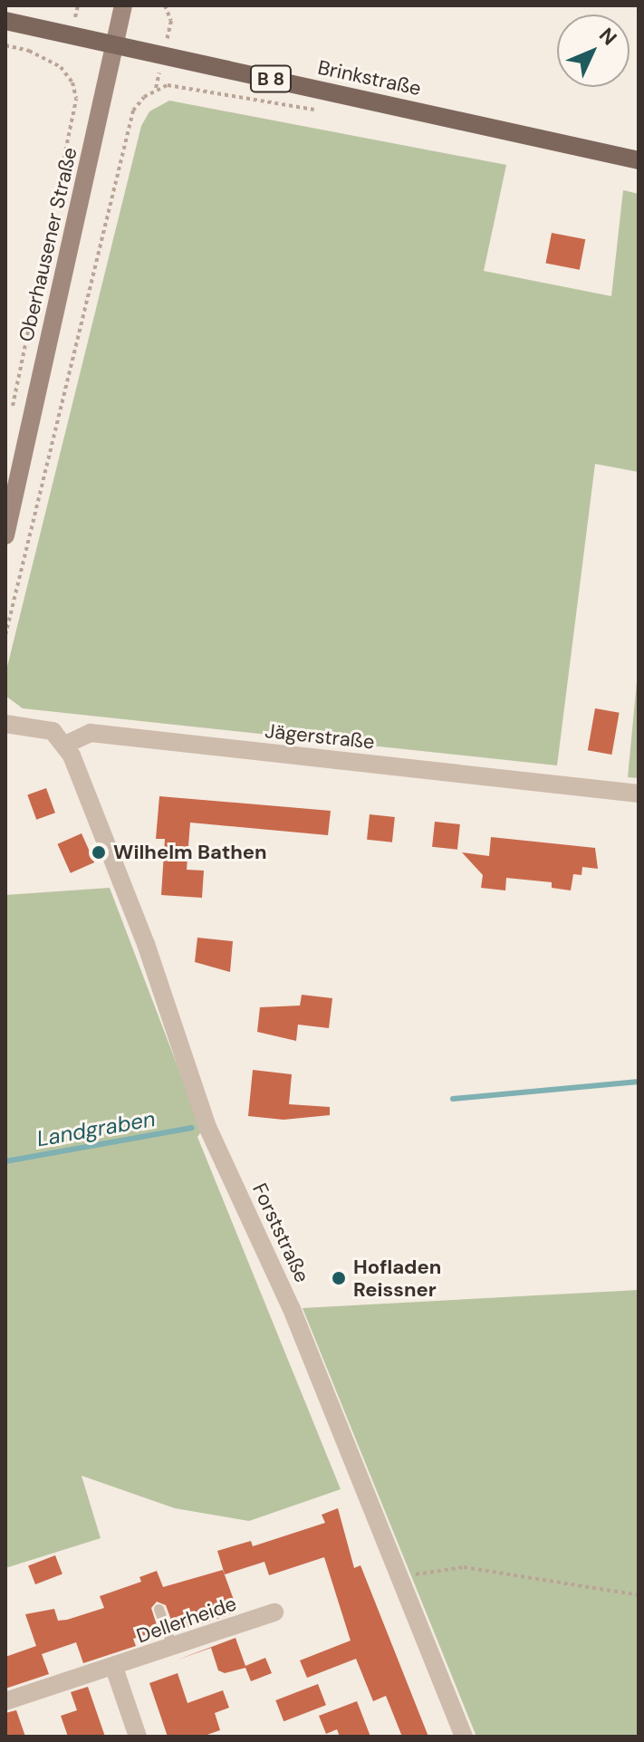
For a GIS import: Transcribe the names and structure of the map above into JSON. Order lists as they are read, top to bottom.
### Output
{
  "streets": {
    "main road": ["Brinkstraße", "B 8", "Oberhausener Straße"],
    "street": ["Jägerstraße", "Forststraße", "Dellerheide"]
  },
  "crossings": [
    ["Brinkstraße", "Oberhausener Straße"],
    ["Jägerstraße", "Forststraße"]
  ],
  "water": ["Landgraben"],
  "places": ["Wilhelm Bathen", "Hofladen Reissner"],
  "north": "top right"
}
